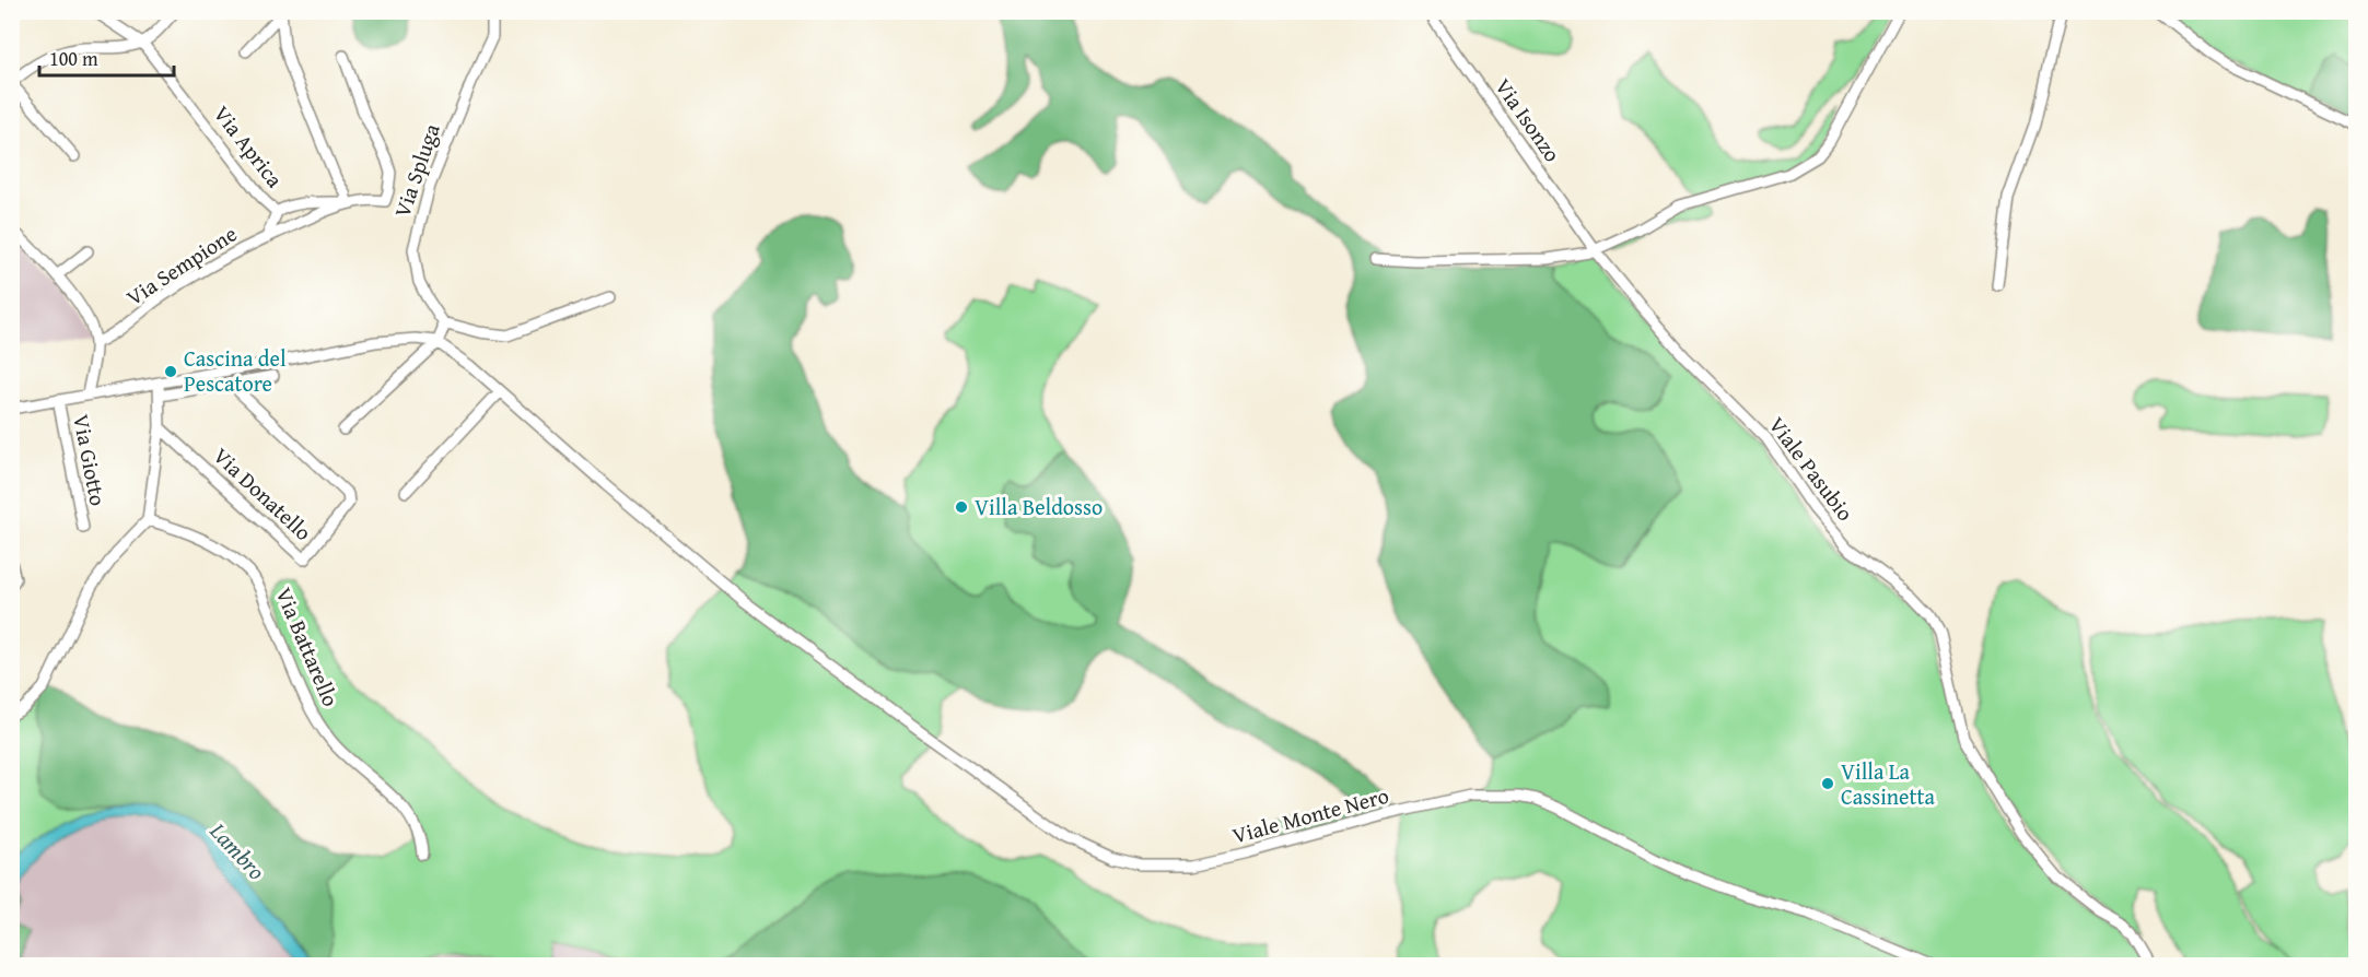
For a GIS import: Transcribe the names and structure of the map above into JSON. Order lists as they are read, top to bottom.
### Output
{
  "streets": {
    "street": [
      "Via Isonzo",
      "Via Aprica",
      "Via Spluga",
      "Via Sempione",
      "Via Giotto",
      "Viale Pasubio",
      "Via Donatello",
      "Via Battarello",
      "Viale Monte Nero"
    ]
  },
  "crossings": [
    ["Via Isonzo", "Viale Pasubio"],
    ["Via Aprica", "Via Sempione"]
  ],
  "water": ["Lambro"],
  "places": ["Cascina del Pescatore", "Villa Beldosso", "Villa La Cassinetta"],
  "scale_bar": "100 m"
}
